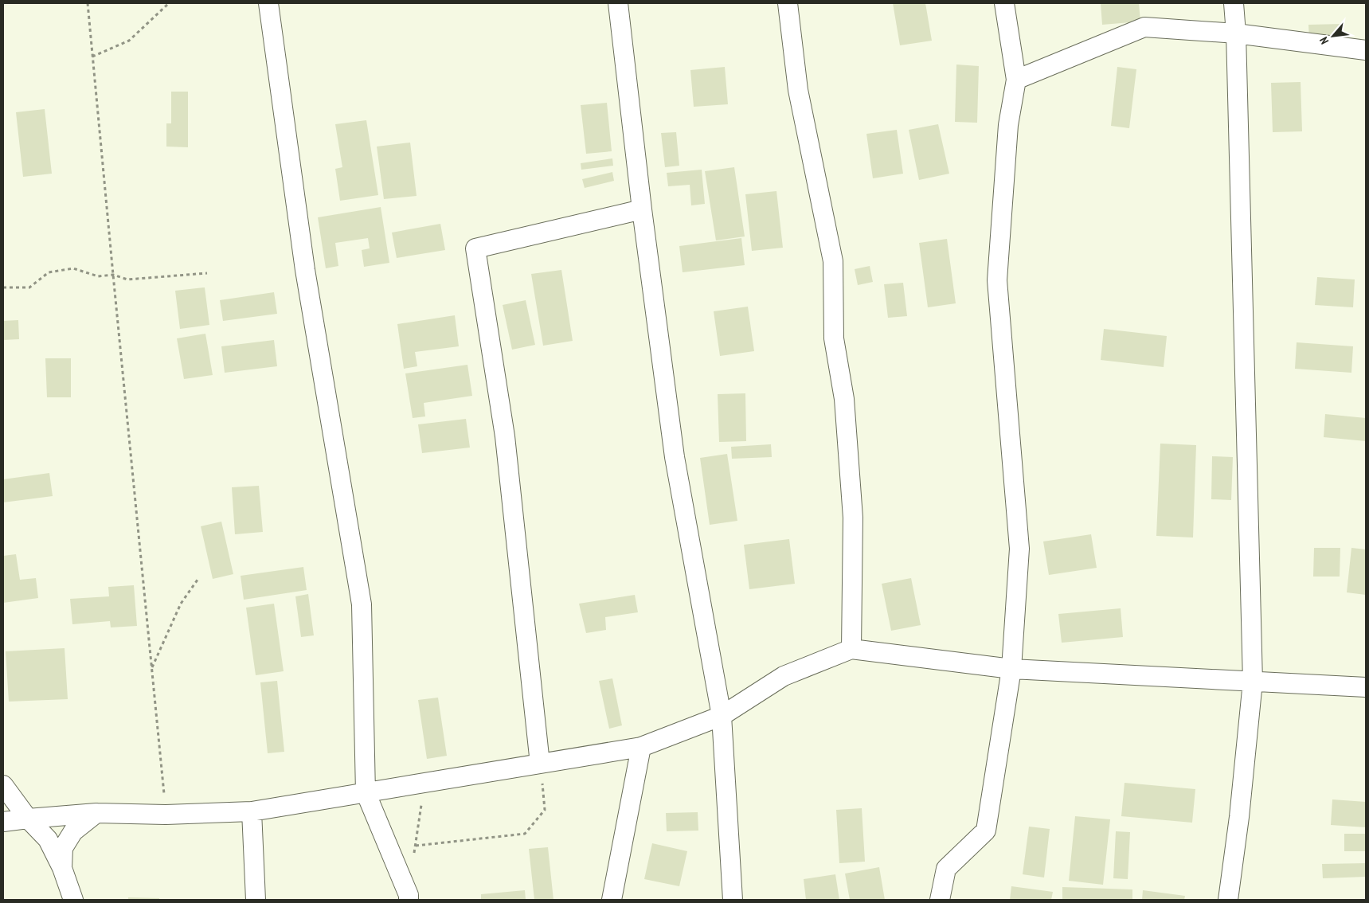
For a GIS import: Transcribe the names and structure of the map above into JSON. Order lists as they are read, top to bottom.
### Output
{
  "north": "bottom left"
}
